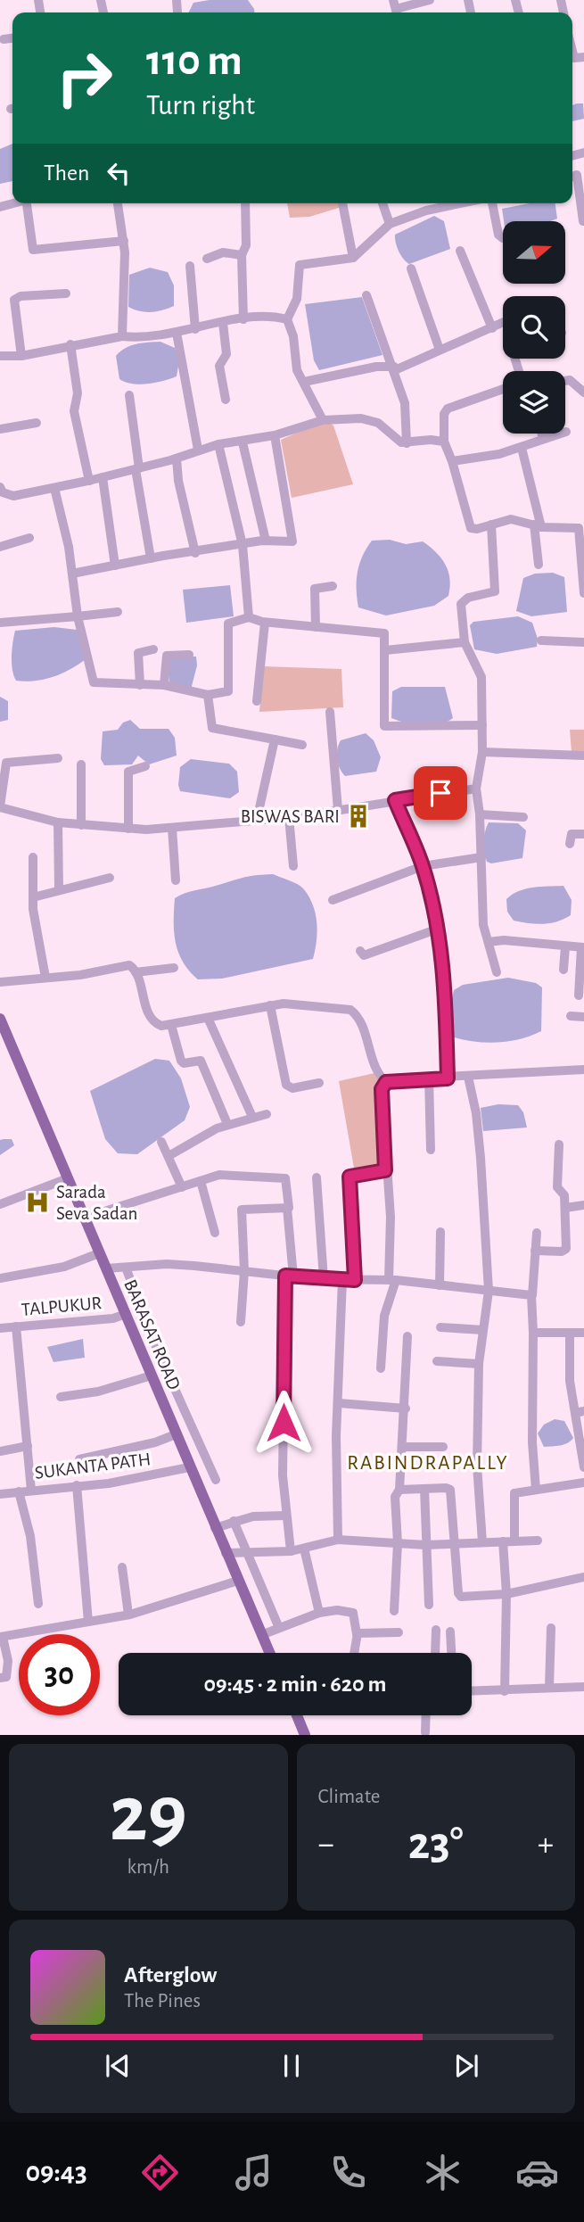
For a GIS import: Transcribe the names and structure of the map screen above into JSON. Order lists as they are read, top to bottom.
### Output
{
  "streets": {
    "main road": ["BARASAT ROAD"],
    "street": ["TALPUKUR", "SUKANTA PATH"]
  },
  "crossings": [
    ["TALPUKUR", "BARASAT ROAD"],
    ["BARASAT ROAD", "SUKANTA PATH"]
  ],
  "districts": ["RABINDRAPALLY"],
  "places": {
    "building": ["BISWAS BARI"],
    "hospital": ["Sarada Seva Sadan"]
  },
  "north": "right",
  "page": {
    "turn": ["110 m", "Turn right"],
    "then": "Then",
    "limit": "30",
    "trip": "09:45 · 2 min · 620 m",
    "tile": [
      ["29", "km/h"],
      "Climate"
    ],
    "heat": ["−", "23°", "+"],
    "song": ["Afterglow", "The Pines"],
    "tabs": "09:43"
  }
}
